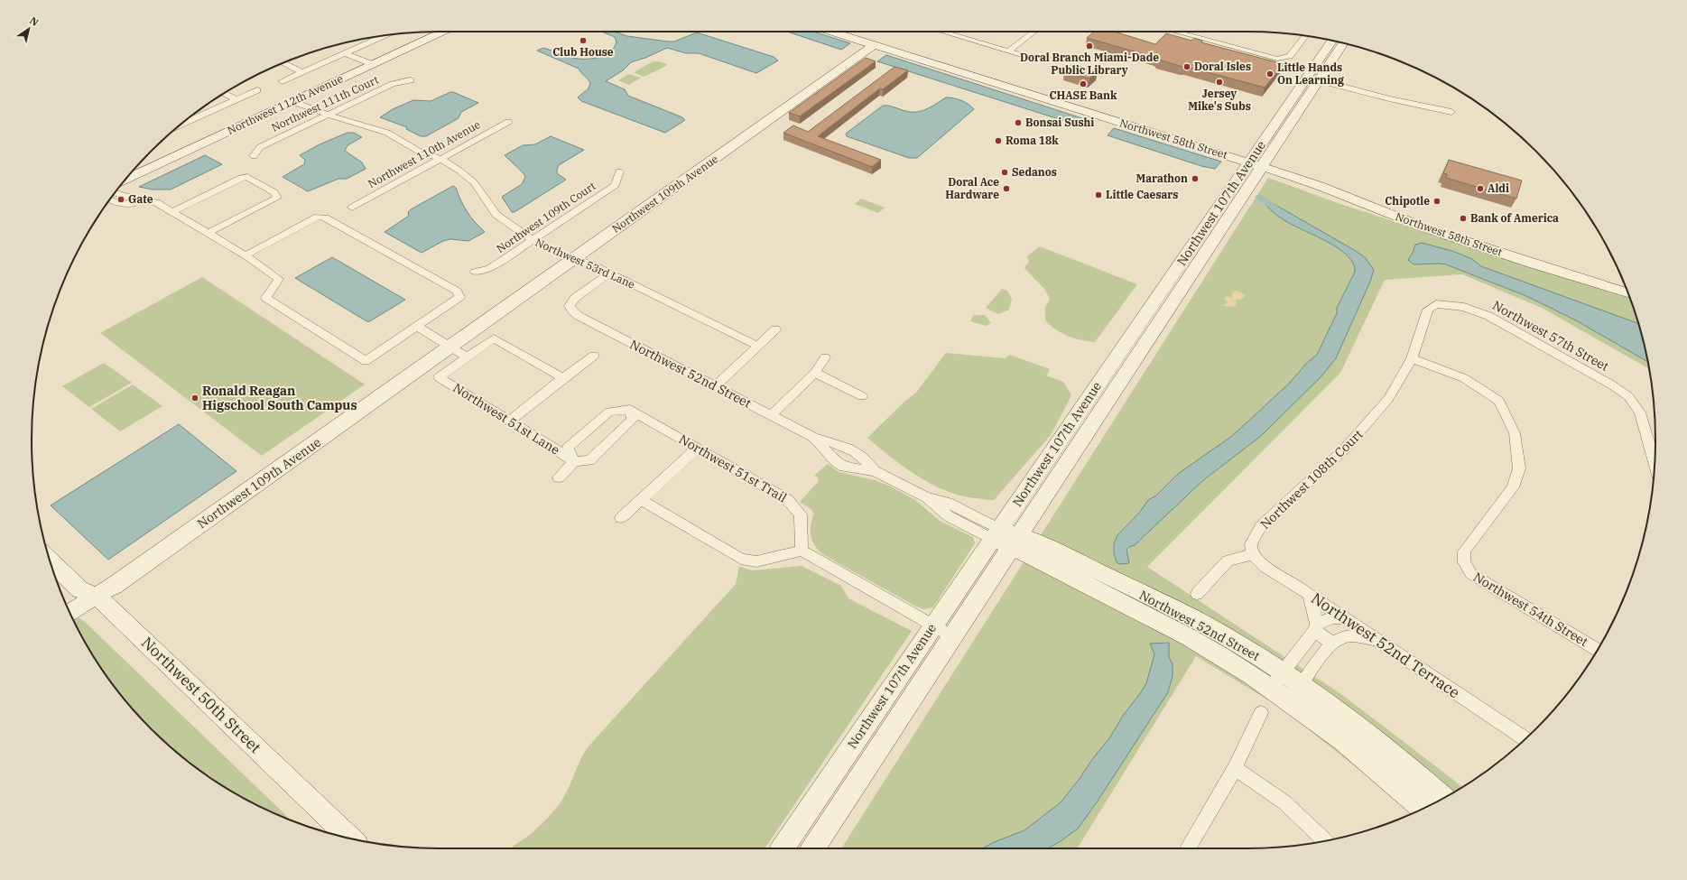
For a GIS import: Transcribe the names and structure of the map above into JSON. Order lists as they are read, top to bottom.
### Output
{
  "streets": {
    "street": [
      "Northwest 111th Court",
      "Northwest 112th Avenue",
      "Northwest 58th Street",
      "Northwest 110th Avenue",
      "Northwest 109th Avenue",
      "Northwest 107th Avenue",
      "Northwest 109th Court",
      "Northwest 53rd Lane",
      "Northwest 57th Street",
      "Northwest 52nd Street",
      "Northwest 51st Lane",
      "Northwest 51st Trail",
      "Northwest 108th Court",
      "Northwest 54th Street",
      "Northwest 52nd Terrace",
      "Northwest 50th Street"
    ]
  },
  "crossings": [
    ["Northwest 111th Court", "Northwest 53rd Lane"],
    ["Northwest 112th Avenue", "Northwest 53rd Lane"],
    ["Northwest 58th Street", "Northwest 109th Avenue"],
    ["Northwest 58th Street", "Northwest 107th Avenue"],
    ["Northwest 110th Avenue", "Northwest 53rd Lane"],
    ["Northwest 109th Avenue", "Northwest 53rd Lane"],
    ["Northwest 109th Avenue", "Northwest 50th Street"],
    ["Northwest 107th Avenue", "Northwest 52nd Street"],
    ["Northwest 109th Court", "Northwest 53rd Lane"],
    ["Northwest 53rd Lane", "Northwest 52nd Street"],
    ["Northwest 57th Street", "Northwest 108th Court"],
    ["Northwest 108th Court", "Northwest 54th Street"],
    ["Northwest 108th Court", "Northwest 52nd Terrace"]
  ],
  "places": [
    "Club House",
    "Doral Branch Miami-Dade Public Library",
    "Doral Isles",
    "Little Hands On Learning",
    "Jersey Mike's Subs",
    "CHASE Bank",
    "Bonsai Sushi",
    "Roma 18k",
    "Sedanos",
    "Marathon",
    "Doral Ace Hardware",
    "Aldi",
    "Little Caesars",
    "Gate",
    "Chipotle",
    "Bank of America",
    "Ronald Reagan Higschool South Campus"
  ],
  "north": "top right"
}
